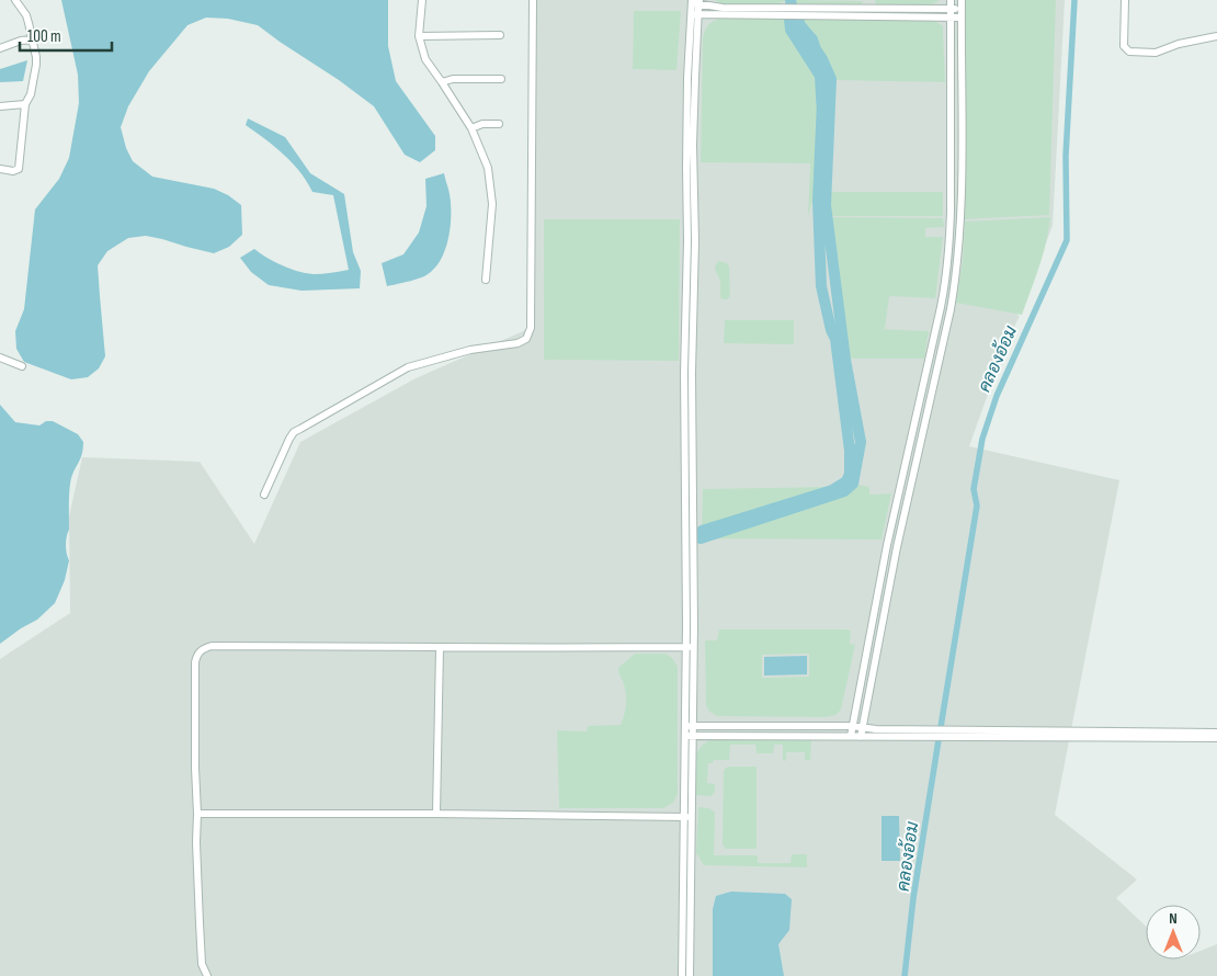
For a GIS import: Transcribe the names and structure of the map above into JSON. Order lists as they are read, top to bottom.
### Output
{
  "water": ["คลองอ้อม"],
  "scale_bar": "100 m",
  "north": "top"
}
